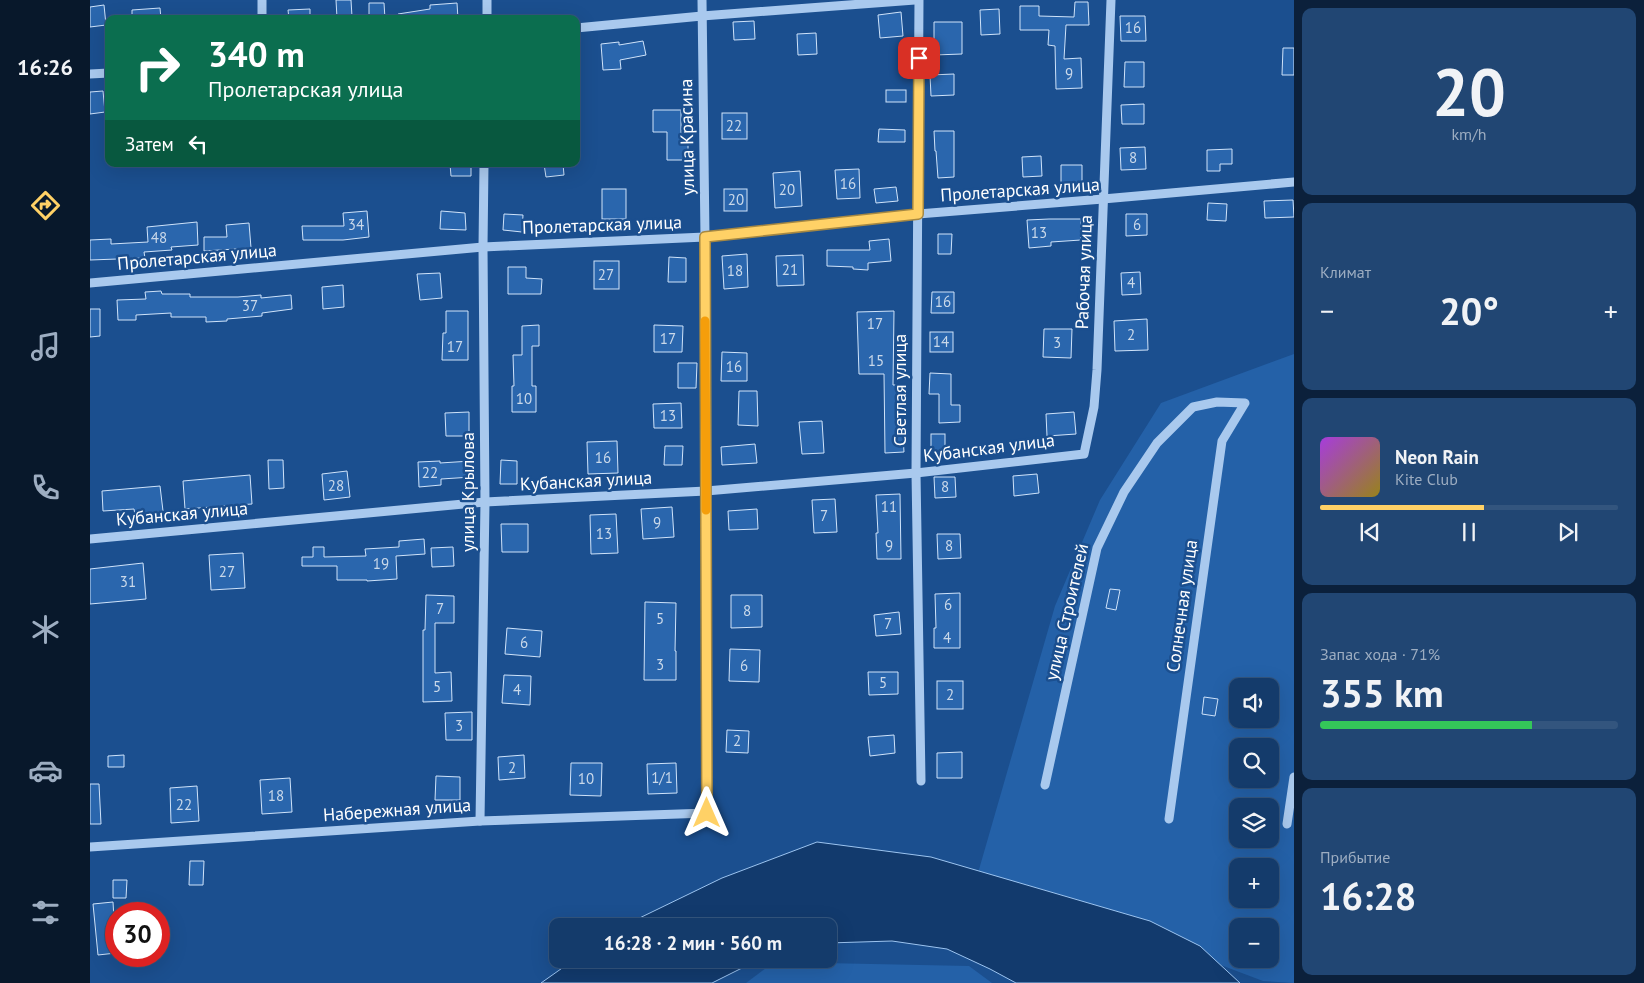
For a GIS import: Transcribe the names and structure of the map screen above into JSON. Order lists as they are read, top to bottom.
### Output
{
  "streets": {
    "street": [
      "улица Красина",
      "Пролетарская улица",
      "Рабочая улица",
      "Светлая улица",
      "Кубанская улица",
      "улица Крылова",
      "Солнечная улица",
      "улица Строителей",
      "Набережная улица"
    ]
  },
  "crossings": [
    ["улица Красина", "Пролетарская улица"],
    ["улица Красина", "Кубанская улица"],
    ["улица Красина", "Набережная улица"],
    ["Пролетарская улица", "Рабочая улица"],
    ["Пролетарская улица", "Светлая улица"],
    ["Пролетарская улица", "улица Крылова"],
    ["Рабочая улица", "Кубанская улица"],
    ["Светлая улица", "Кубанская улица"],
    ["Кубанская улица", "улица Крылова"],
    ["улица Крылова", "Набережная улица"],
    ["Солнечная улица", "улица Строителей"]
  ],
  "house_numbers": [
    "16",
    "9",
    "22",
    "8",
    "16",
    "20",
    "20",
    "34",
    "6",
    "13",
    "48",
    "21",
    "18",
    "27",
    "4",
    "16",
    "37",
    "17",
    "2",
    "17",
    "14",
    "3",
    "17",
    "15",
    "16",
    "10",
    "13",
    "16",
    "22",
    "28",
    "8",
    "11",
    "7",
    "9",
    "13",
    "9",
    "8",
    "19",
    "27",
    "31",
    "6",
    "7",
    "8",
    "5",
    "7",
    "4",
    "6",
    "3",
    "6",
    "5",
    "5",
    "4",
    "2",
    "3",
    "2",
    "2",
    "1/1",
    "10",
    "18",
    "22"
  ],
  "page": {
    "tabs": "16:26",
    "tile": [
      ["20", "km/h"],
      "Климат",
      ["Запас хода · 71%", "355 km"],
      ["Прибытие", "16:28"]
    ],
    "turn": ["340 m", "Пролетарская улица"],
    "then": "Затем",
    "heat": ["−", "20°", "+"],
    "song": ["Neon Rain", "Kite Club"],
    "map_buttons": ["+", "−"],
    "limit": "30",
    "trip": "16:28 · 2 мин · 560 m"
  }
}
